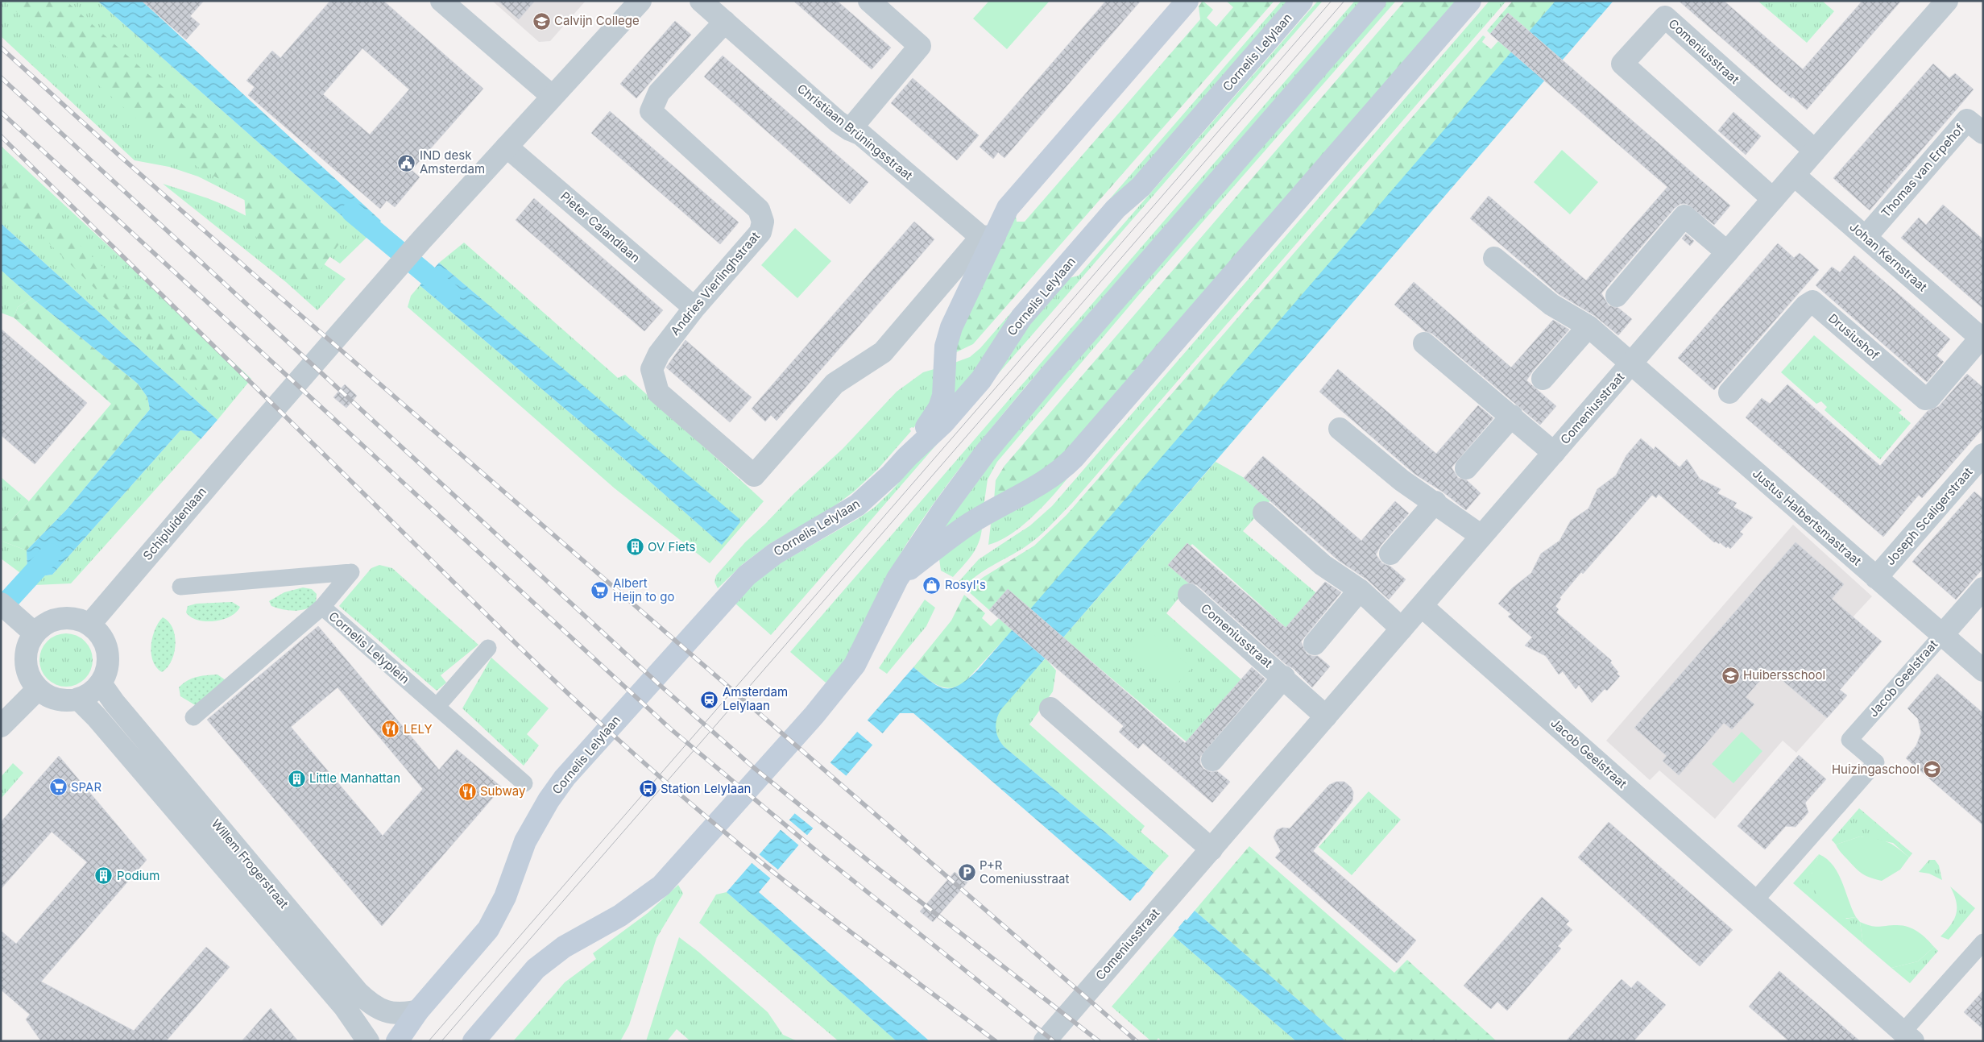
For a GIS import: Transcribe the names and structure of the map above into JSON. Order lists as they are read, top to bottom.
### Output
{
  "streets": {
    "main road": ["Cornelis Lelylaan"],
    "street": [
      "Comeniusstraat",
      "Christiaan Brüningsstraat",
      "Thomas van Erpehof",
      "Pieter Calandlaan",
      "Johan Kernstraat",
      "Andries Vierlinghstraat",
      "Drusiushof",
      "Joseph Scaligerstraat",
      "Justus Halbertsmastraat",
      "Schipluidenlaan",
      "Cornelis Lelyplein",
      "Jacob Geelstraat",
      "Willem Frogerstraat"
    ]
  },
  "crossings": [
    ["Comeniusstraat", "Johan Kernstraat"],
    ["Comeniusstraat", "Justus Halbertsmastraat"],
    ["Comeniusstraat", "Jacob Geelstraat"],
    ["Cornelis Lelylaan", "Willem Frogerstraat"],
    ["Christiaan Brüningsstraat", "Andries Vierlinghstraat"],
    ["Thomas van Erpehof", "Johan Kernstraat"],
    ["Pieter Calandlaan", "Andries Vierlinghstraat"],
    ["Pieter Calandlaan", "Schipluidenlaan"],
    ["Johan Kernstraat", "Drusiushof"],
    ["Joseph Scaligerstraat", "Justus Halbertsmastraat"],
    ["Justus Halbertsmastraat", "Jacob Geelstraat"],
    ["Schipluidenlaan", "Willem Frogerstraat"]
  ],
  "places": {
    "school or university": ["Calvijn College", "Huibersschool", "Huizingaschool"],
    "public building": ["IND desk Amsterdam"],
    "building": ["OV Fiets", "Little Manhattan", "Podium"],
    "shop": ["Rosyl's"],
    "supermarket": ["Albert Heijn to go", "SPAR"],
    "station": ["Amsterdam Lelylaan"],
    "restaurant": ["LELY", "Subway"],
    "bus stop": ["Station Lelylaan"],
    "parking": ["P+R Comeniusstraat"]
  }
}
